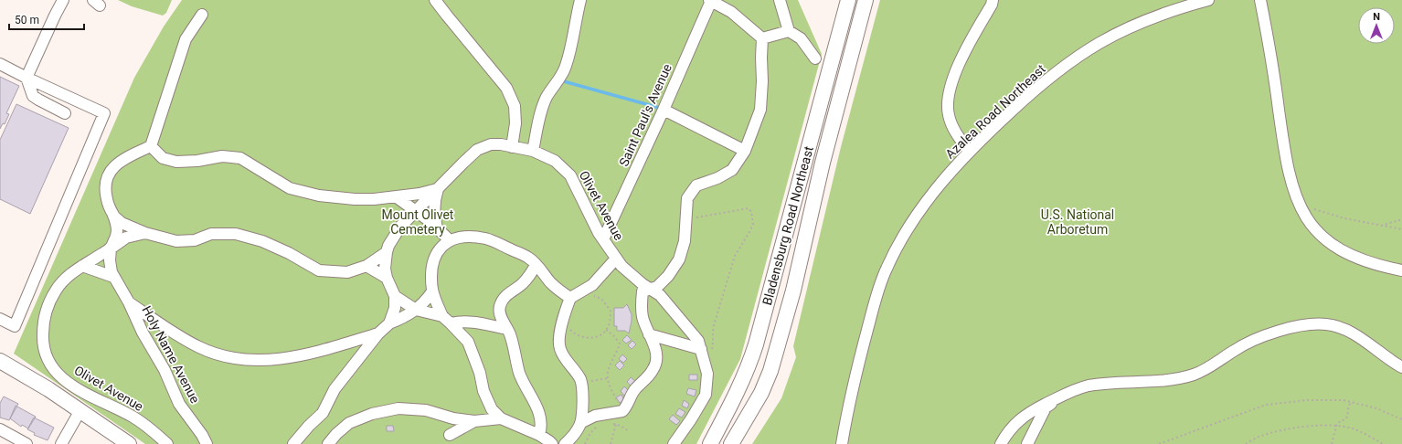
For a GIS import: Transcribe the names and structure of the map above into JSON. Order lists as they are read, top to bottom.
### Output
{
  "streets": {
    "main road": ["Bladensburg Road Northeast"],
    "street": [
      "Azalea Road Northeast",
      "Saint Paul's Avenue",
      "Olivet Avenue",
      "Holy Name Avenue"
    ]
  },
  "crossings": [
    ["Saint Paul's Avenue", "Olivet Avenue"],
    ["Olivet Avenue", "Holy Name Avenue"]
  ],
  "parks": ["Mount Olivet Cemetery", "U.S. National Arboretum"],
  "scale_bar": "50 m",
  "north": "top"
}
